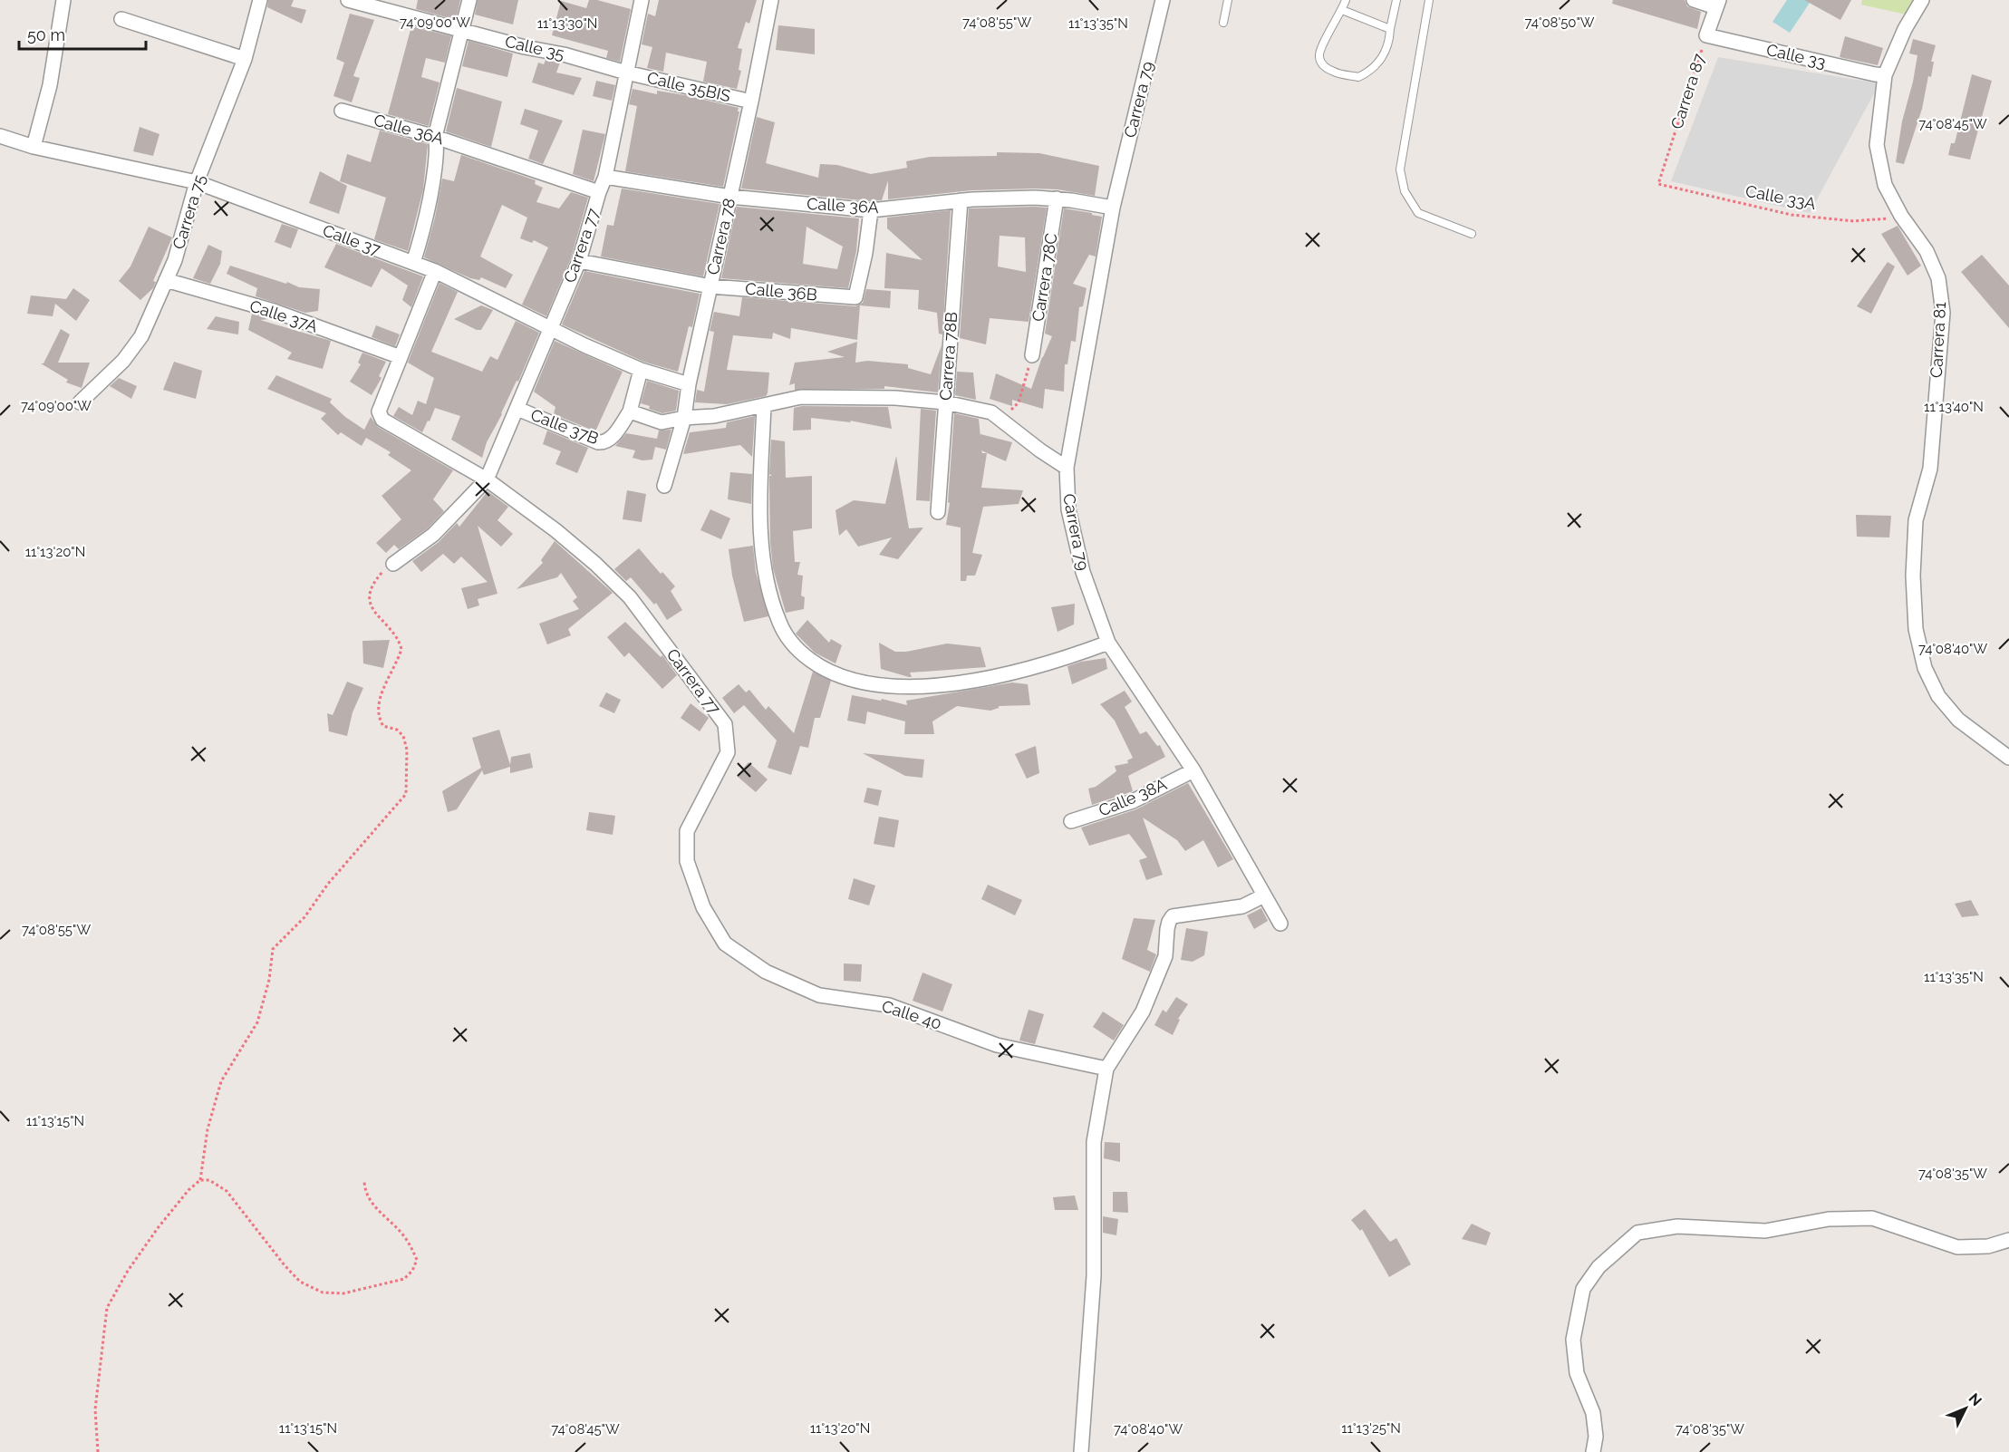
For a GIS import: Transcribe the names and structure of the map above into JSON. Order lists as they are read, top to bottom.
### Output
{
  "streets": {
    "street": [
      "Calle 35",
      "Calle 33",
      "Calle 35BIS",
      "Carrera 87",
      "Carrera 79",
      "Calle 36A",
      "Carrera 75",
      "Carrera 78",
      "Calle 37",
      "Carrera 77",
      "Carrera 78C",
      "Calle 36B",
      "Calle 37A",
      "Carrera 81",
      "Carrera 78B",
      "Calle 37B",
      "Calle 38A",
      "Calle 40"
    ],
    "path": ["Calle 33A"]
  },
  "crossings": [
    ["Calle 35", "Calle 35BIS"],
    ["Calle 35", "Carrera 77"],
    ["Calle 33", "Carrera 87"],
    ["Calle 33", "Carrera 81"],
    ["Calle 35BIS", "Carrera 78"],
    ["Calle 35BIS", "Carrera 77"],
    ["Carrera 87", "Calle 33A"],
    ["Carrera 79", "Calle 36A"],
    ["Carrera 79", "Calle 38A"],
    ["Calle 36A", "Carrera 78"],
    ["Calle 36A", "Carrera 77"],
    ["Calle 36A", "Carrera 78C"],
    ["Calle 36A", "Calle 36B"],
    ["Calle 36A", "Carrera 78B"],
    ["Calle 33A", "Carrera 81"],
    ["Carrera 75", "Calle 37"],
    ["Carrera 75", "Calle 37A"],
    ["Carrera 78", "Calle 37"],
    ["Carrera 78", "Calle 36B"],
    ["Calle 37", "Carrera 77"],
    ["Carrera 77", "Calle 36B"],
    ["Carrera 77", "Calle 37B"],
    ["Carrera 77", "Calle 40"]
  ],
  "scale_bar": "50 m",
  "north": "top right",
  "coordinates": [
    "74°09'00\"W",
    "74°08'55\"W",
    "74°08'50\"W",
    "11°13'35\"N",
    "11°13'30\"N",
    "74°08'45\"W",
    "11°13'40\"N",
    "11°13'20\"N",
    "74°08'40\"W",
    "11°13'15\"N",
    "74°08'35\"W",
    "11°13'25\"N"
  ]
}
